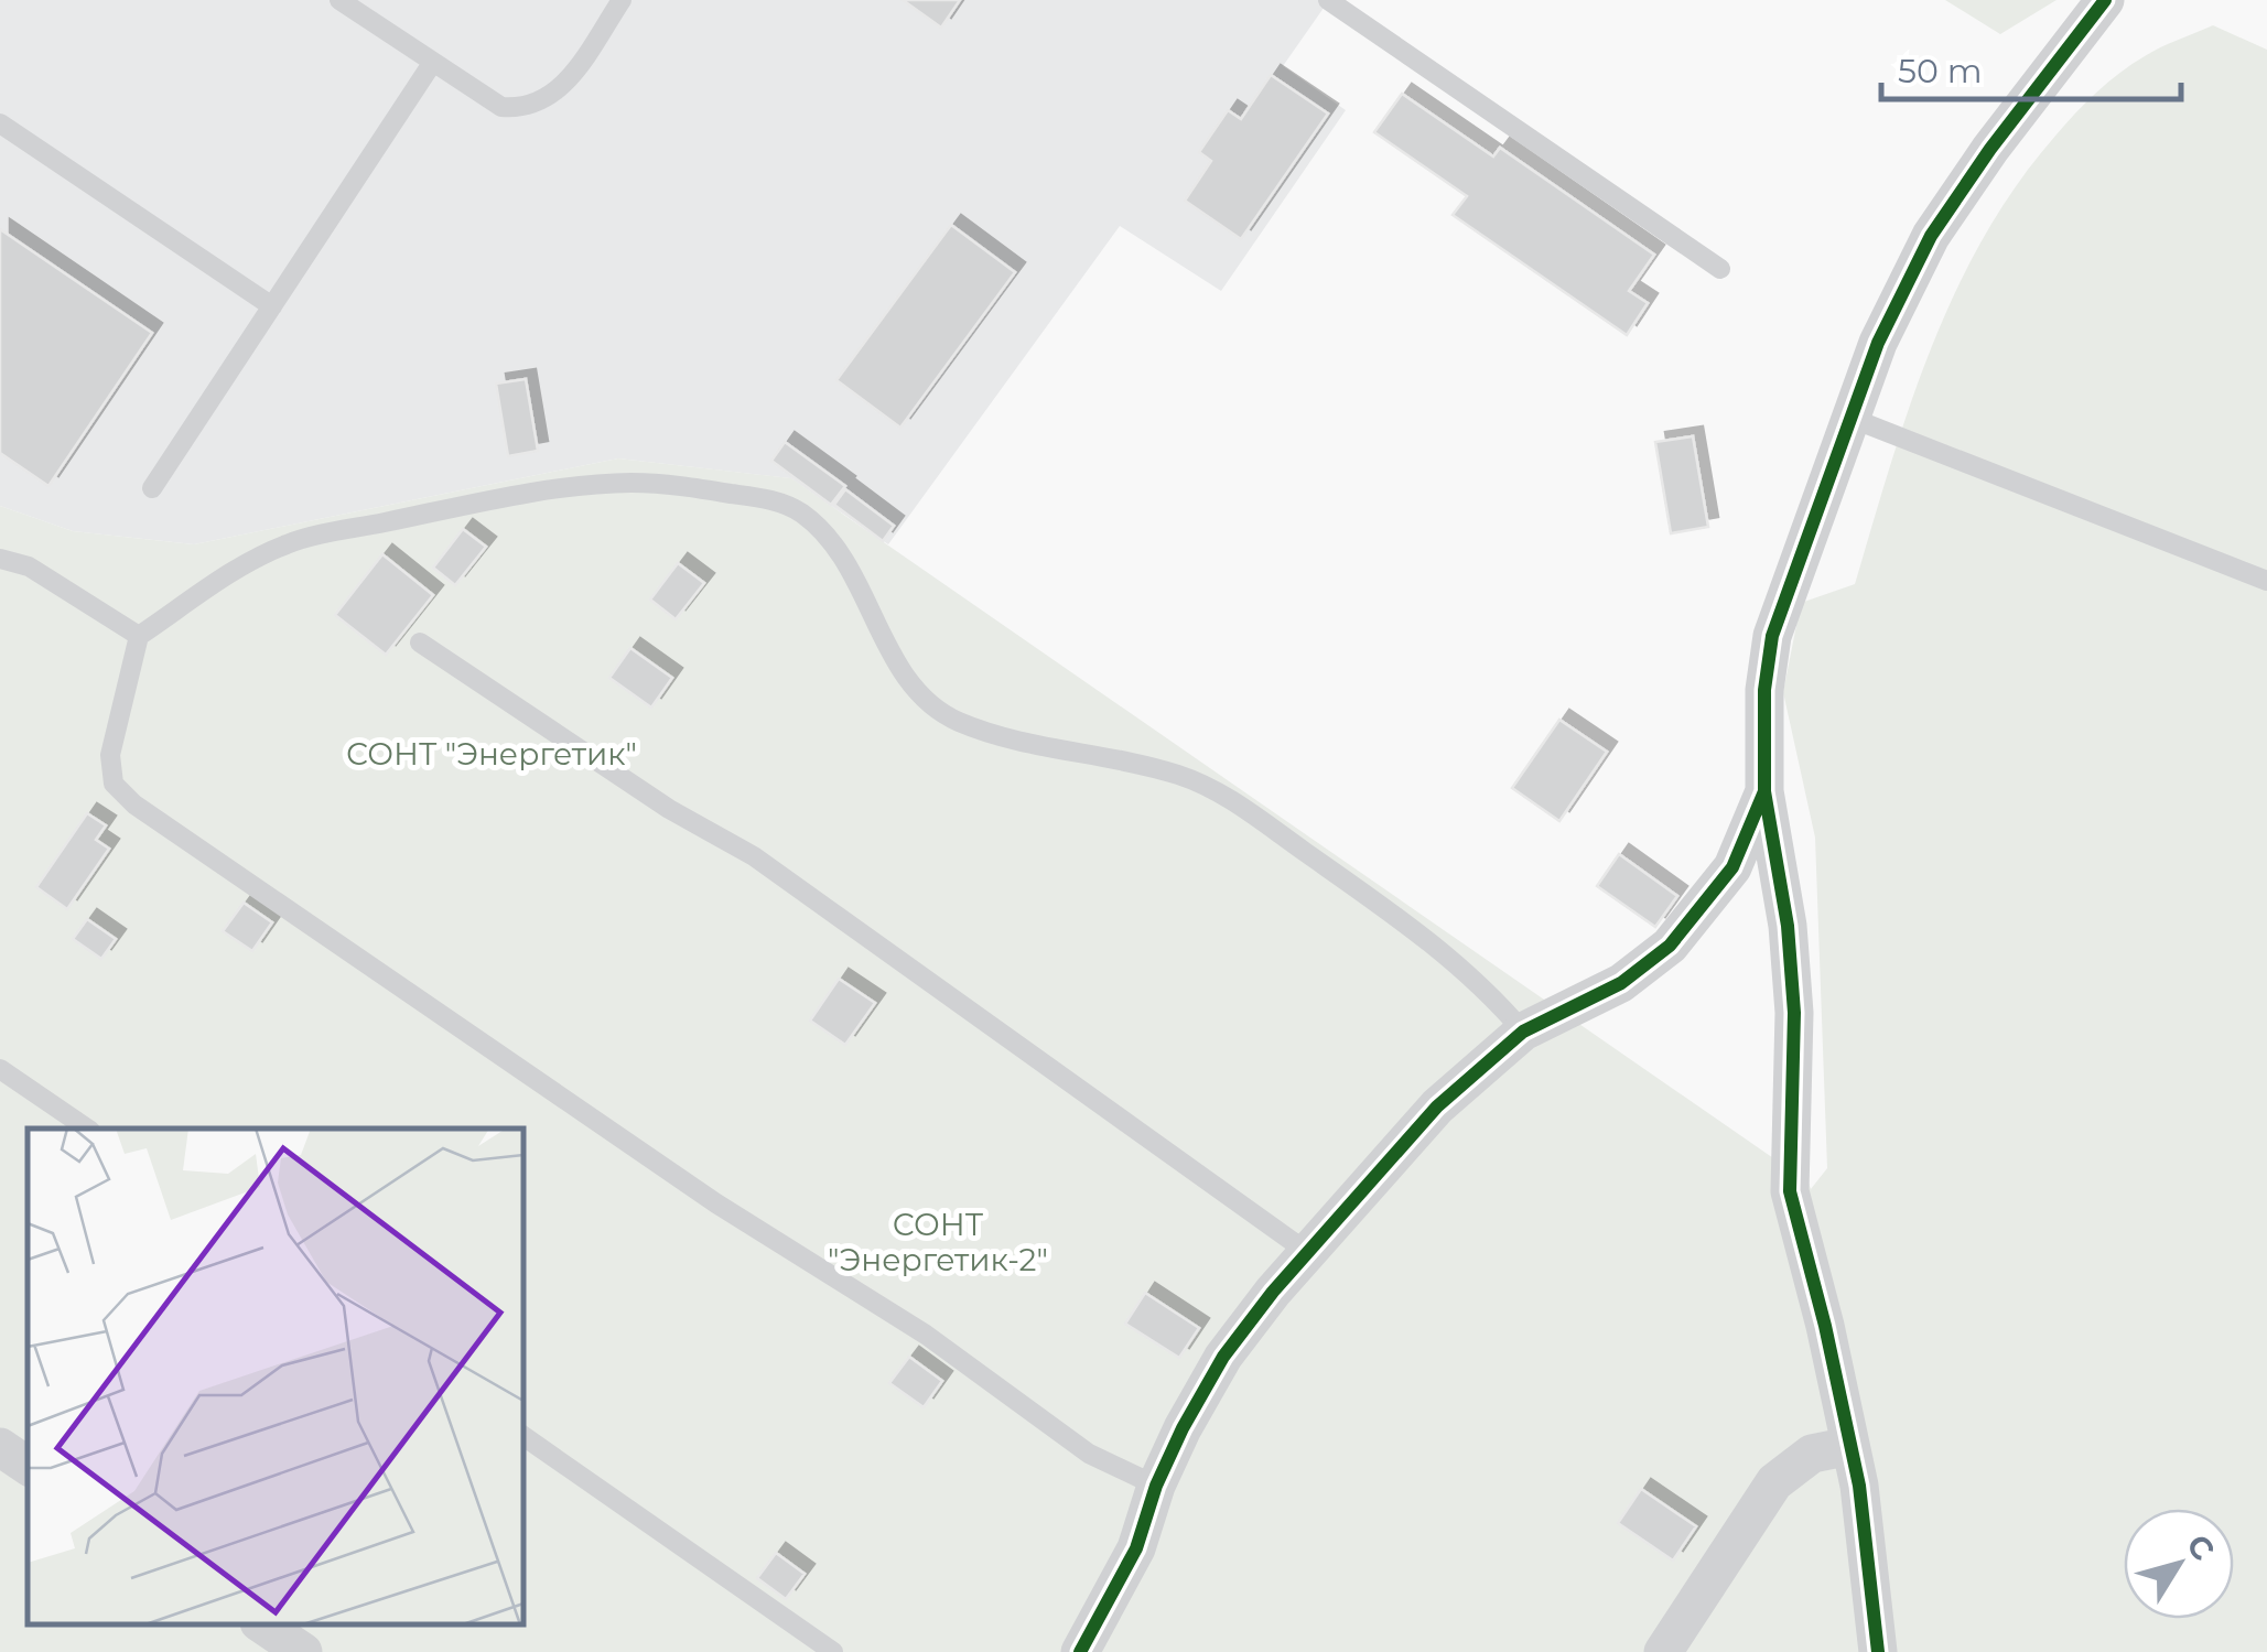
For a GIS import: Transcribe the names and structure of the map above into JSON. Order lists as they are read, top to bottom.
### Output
{
  "parks": ["СОНТ \"Энергетик\"", "СОНТ \"Энергетик-2\""],
  "scale_bar": "50 m",
  "north": "top right"
}
